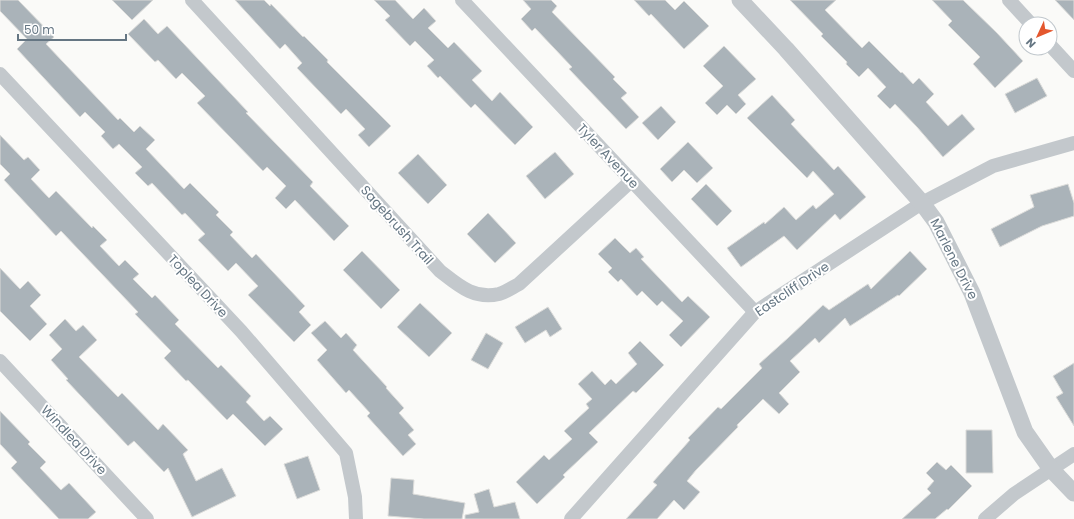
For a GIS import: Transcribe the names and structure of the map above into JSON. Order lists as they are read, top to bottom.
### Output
{
  "streets": {
    "street": [
      "Tyler Avenue",
      "Sagebrush Trail",
      "Marlene Drive",
      "Toplea Drive",
      "Eastcliff Drive",
      "Windlea Drive"
    ]
  },
  "crossings": [
    ["Tyler Avenue", "Sagebrush Trail"],
    ["Tyler Avenue", "Eastcliff Drive"],
    ["Marlene Drive", "Eastcliff Drive"]
  ],
  "scale_bar": "50 m",
  "north": "bottom left"
}
